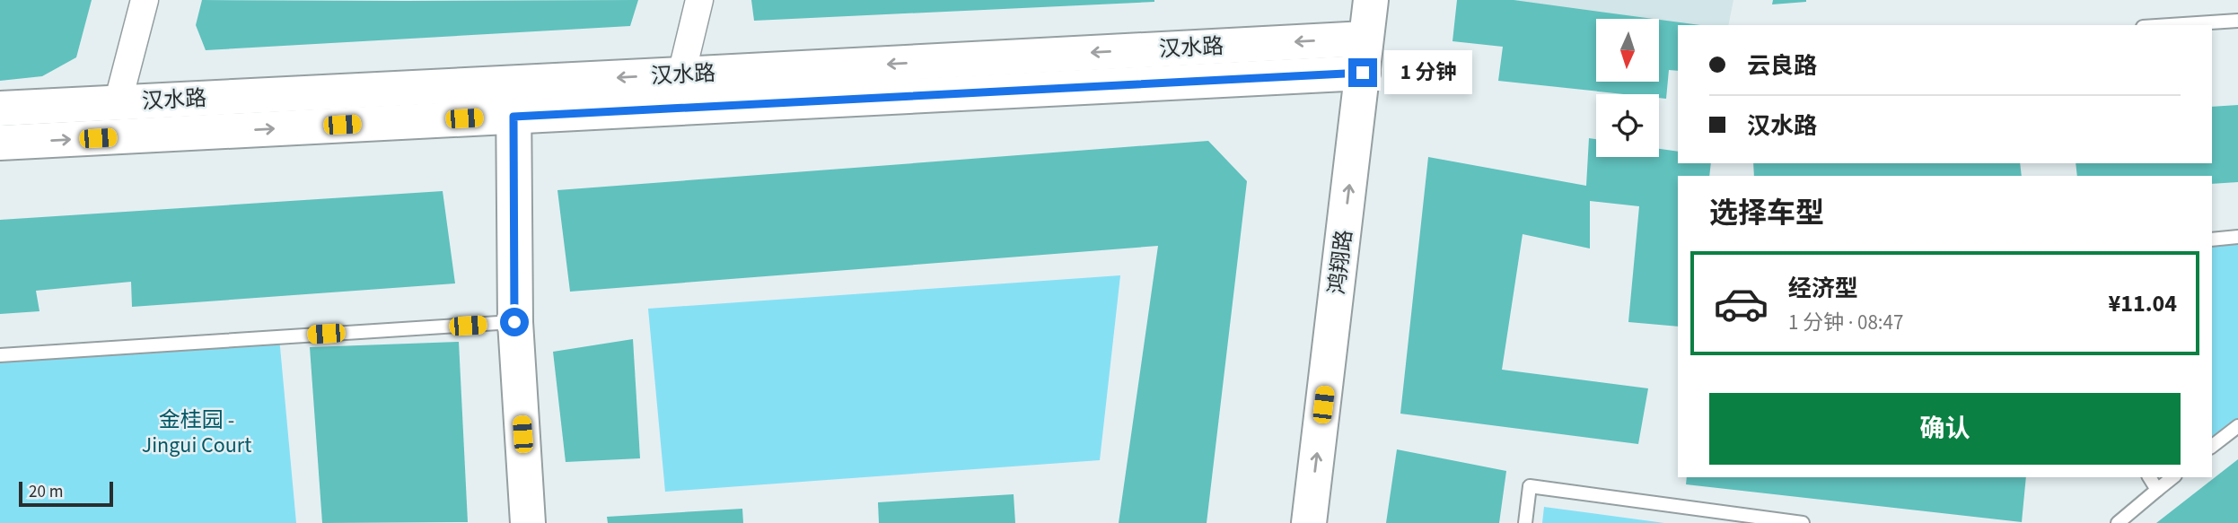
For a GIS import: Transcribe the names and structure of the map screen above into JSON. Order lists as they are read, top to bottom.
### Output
{
  "streets": {
    "main road": ["汉水路", "鸿翔路"]
  },
  "crossings": [
    ["汉水路", "鸿翔路"]
  ],
  "one_way": ["鸿翔路"],
  "parks": ["金桂园 - Jingui Court"],
  "scale_bar": "20 m",
  "north": "bottom",
  "page": {
    "banner": ["云良路", "汉水路"],
    "bubble": "1 分钟",
    "heading": "选择车型",
    "list": [
      {
        "name": "经济型",
        "note": "1 分钟 · 08:47",
        "value": "¥11.04"
      }
    ],
    "buttons": "确认",
    "scale": "20 m"
  }
}
